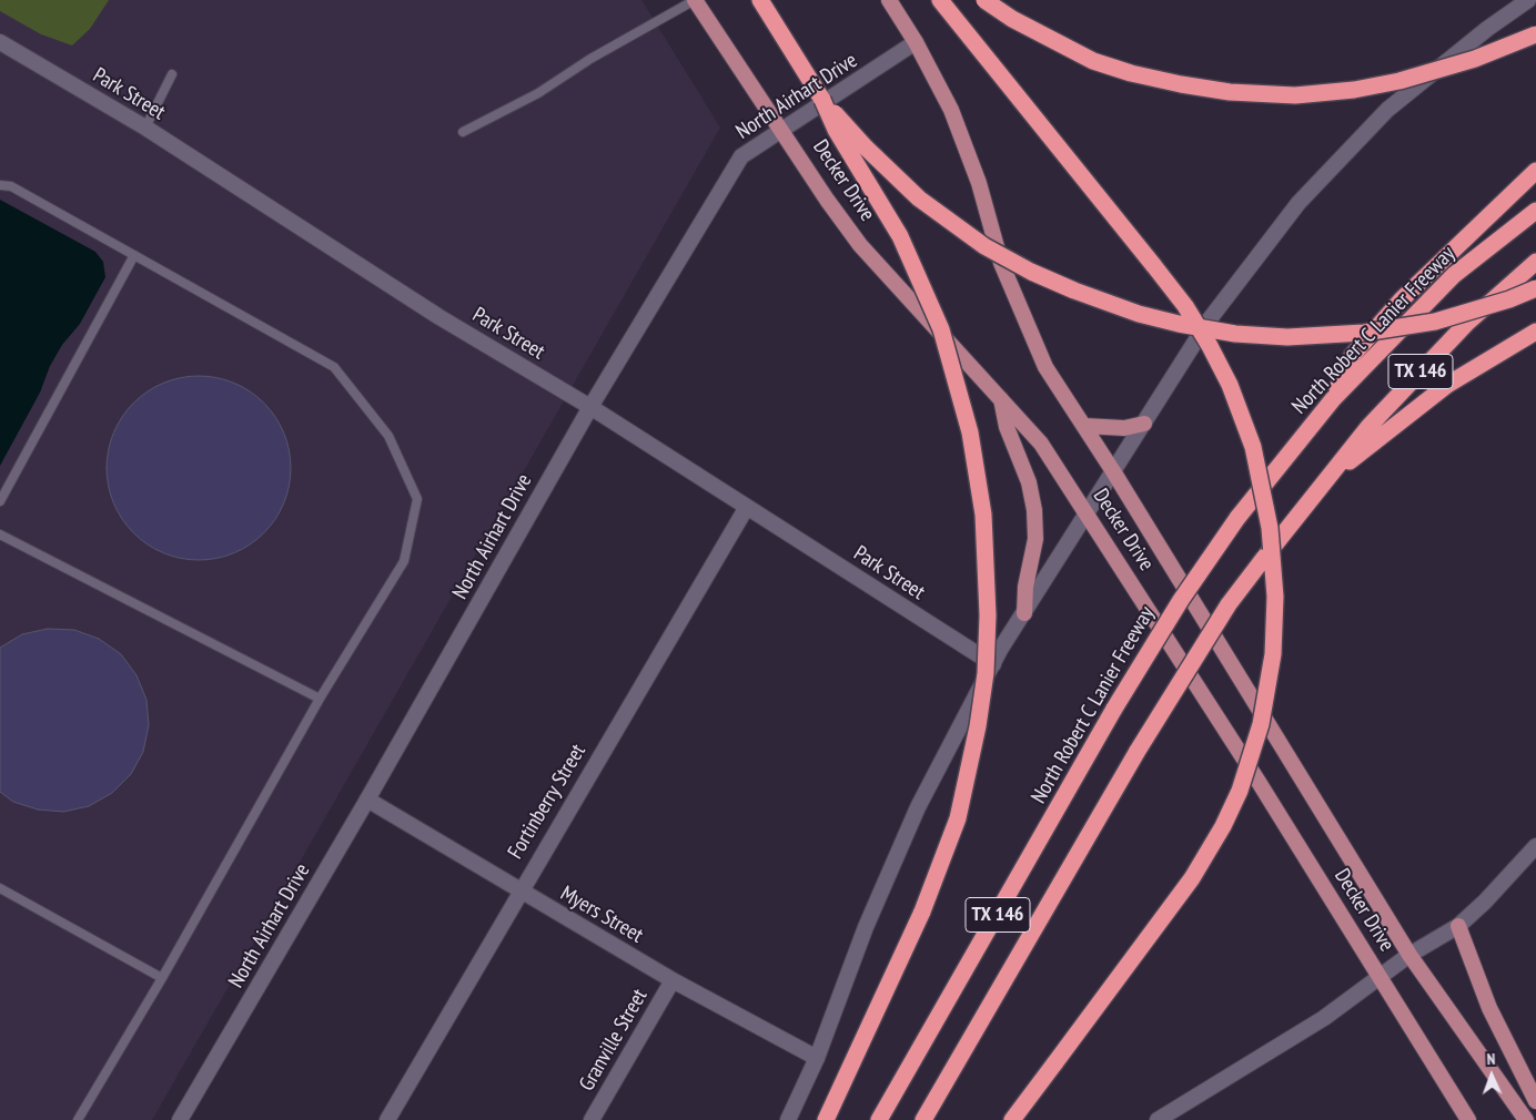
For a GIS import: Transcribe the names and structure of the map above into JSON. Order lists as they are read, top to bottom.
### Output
{
  "streets": {
    "highway": ["North Robert C Lanier Freeway", "TX 146"],
    "main road": ["Decker Drive"],
    "street": [
      "Park Street",
      "North Airhart Drive",
      "Fortinberry Street",
      "Myers Street",
      "Granville Street"
    ]
  },
  "crossings": [
    ["Park Street", "North Airhart Drive"],
    ["Park Street", "Fortinberry Street"],
    ["North Airhart Drive", "Decker Drive"],
    ["North Airhart Drive", "Myers Street"],
    ["Fortinberry Street", "Myers Street"],
    ["Myers Street", "Granville Street"]
  ],
  "north": "top"
}
